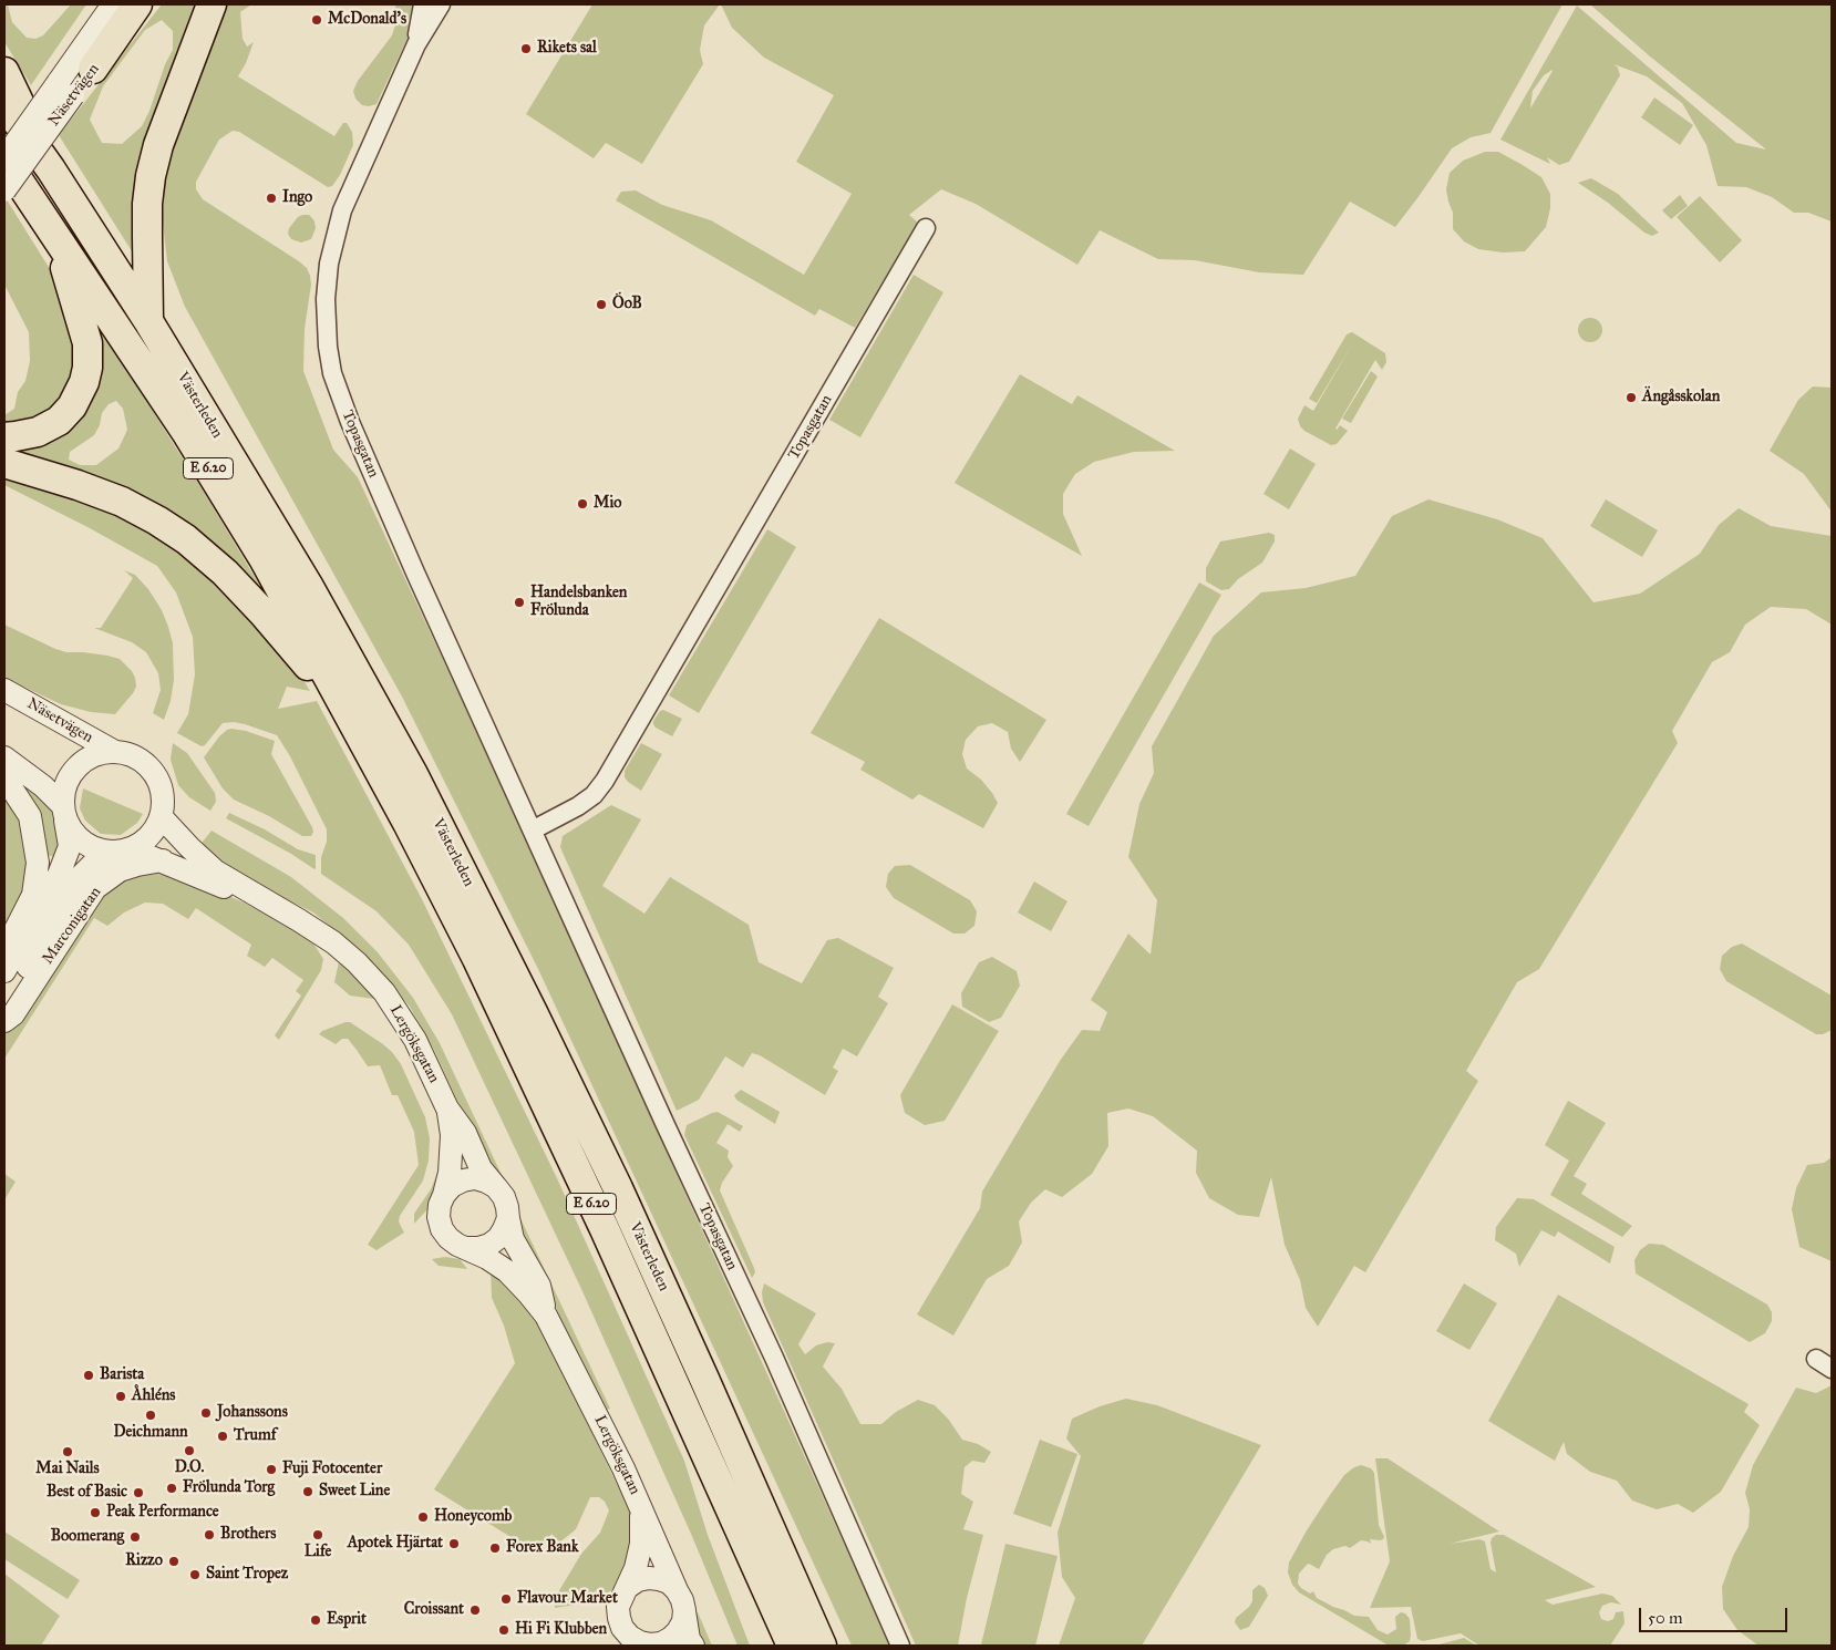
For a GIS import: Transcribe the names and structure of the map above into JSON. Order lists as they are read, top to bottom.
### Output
{
  "streets": {
    "highway": ["Västerleden", "E 6.20"],
    "street": [
      "Näsetvägen",
      "Topasgatan",
      "Marconigatan",
      "Lergöksgatan"
    ]
  },
  "crossings": [
    ["Näsetvägen", "Västerleden"],
    ["Näsetvägen", "Marconigatan"],
    ["Näsetvägen", "Lergöksgatan"],
    ["Marconigatan", "Lergöksgatan"]
  ],
  "places": [
    "McDonald's",
    "Rikets sal",
    "Ingo",
    "ÖoB",
    "Ängåsskolan",
    "Mio",
    "Handelsbanken Frölunda",
    "Barista",
    "Åhléns",
    "Johanssons",
    "Deichmann",
    "Trumf",
    "D.O.",
    "Mai Nails",
    "Fuji Fotocenter",
    "Frölunda Torg",
    "Sweet Line",
    "Best of Basic",
    "Peak Performance",
    "Honeycomb",
    "Brothers",
    "Life",
    "Boomerang",
    "Apotek Hjärtat",
    "Forex Bank",
    "Rizzo",
    "Saint Tropez",
    "Flavour Market",
    "Croissant",
    "Esprit",
    "Hi Fi Klubben"
  ],
  "scale_bar": "50 m"
}
